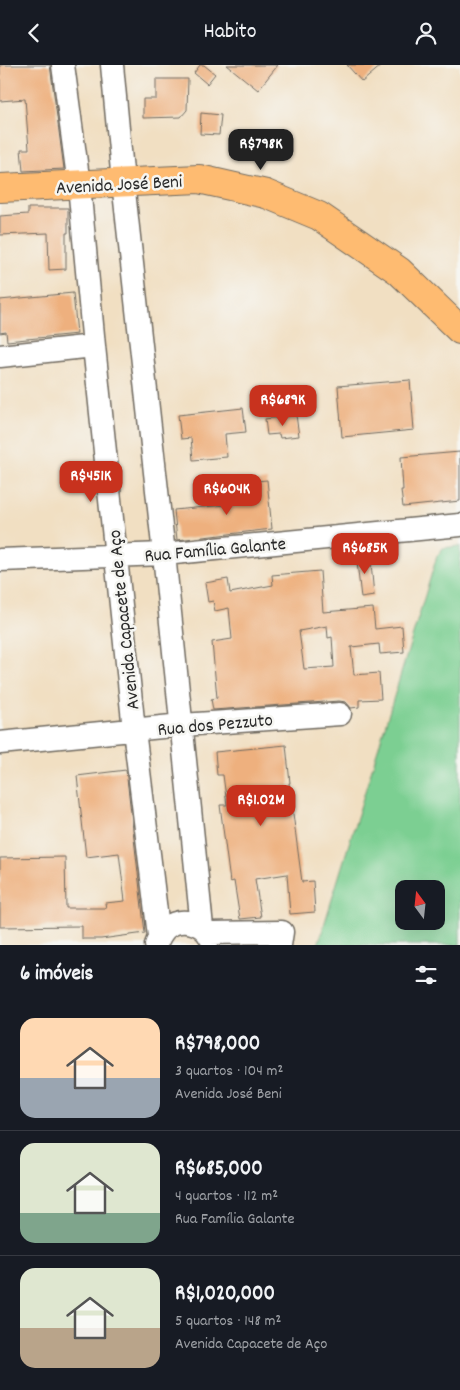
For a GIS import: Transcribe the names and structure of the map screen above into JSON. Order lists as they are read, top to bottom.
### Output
{
  "streets": {
    "main road": ["Avenida José Beni"],
    "street": ["Rua Família Galante", "Avenida Capacete de Aço", "Rua dos Pezzuto"]
  },
  "crossings": [
    ["Avenida José Beni", "Avenida Capacete de Aço"],
    ["Rua Família Galante", "Avenida Capacete de Aço"],
    ["Avenida Capacete de Aço", "Rua dos Pezzuto"]
  ],
  "north": "top",
  "page": {
    "header": "Habito",
    "price": [
      "R$798K",
      "R$689K",
      "R$451K",
      "R$604K",
      "R$685K",
      "R$1.02M"
    ],
    "heading": "6 imóveis",
    "list": [
      {
        "name": "R$798,000",
        "note": "3 quartos · 104 m² · Avenida José Beni"
      },
      {
        "name": "R$685,000",
        "note": "4 quartos · 112 m² · Rua Família Galante"
      },
      {
        "name": "R$1,020,000",
        "note": "5 quartos · 148 m² · Avenida Capacete de Aço"
      }
    ]
  }
}
